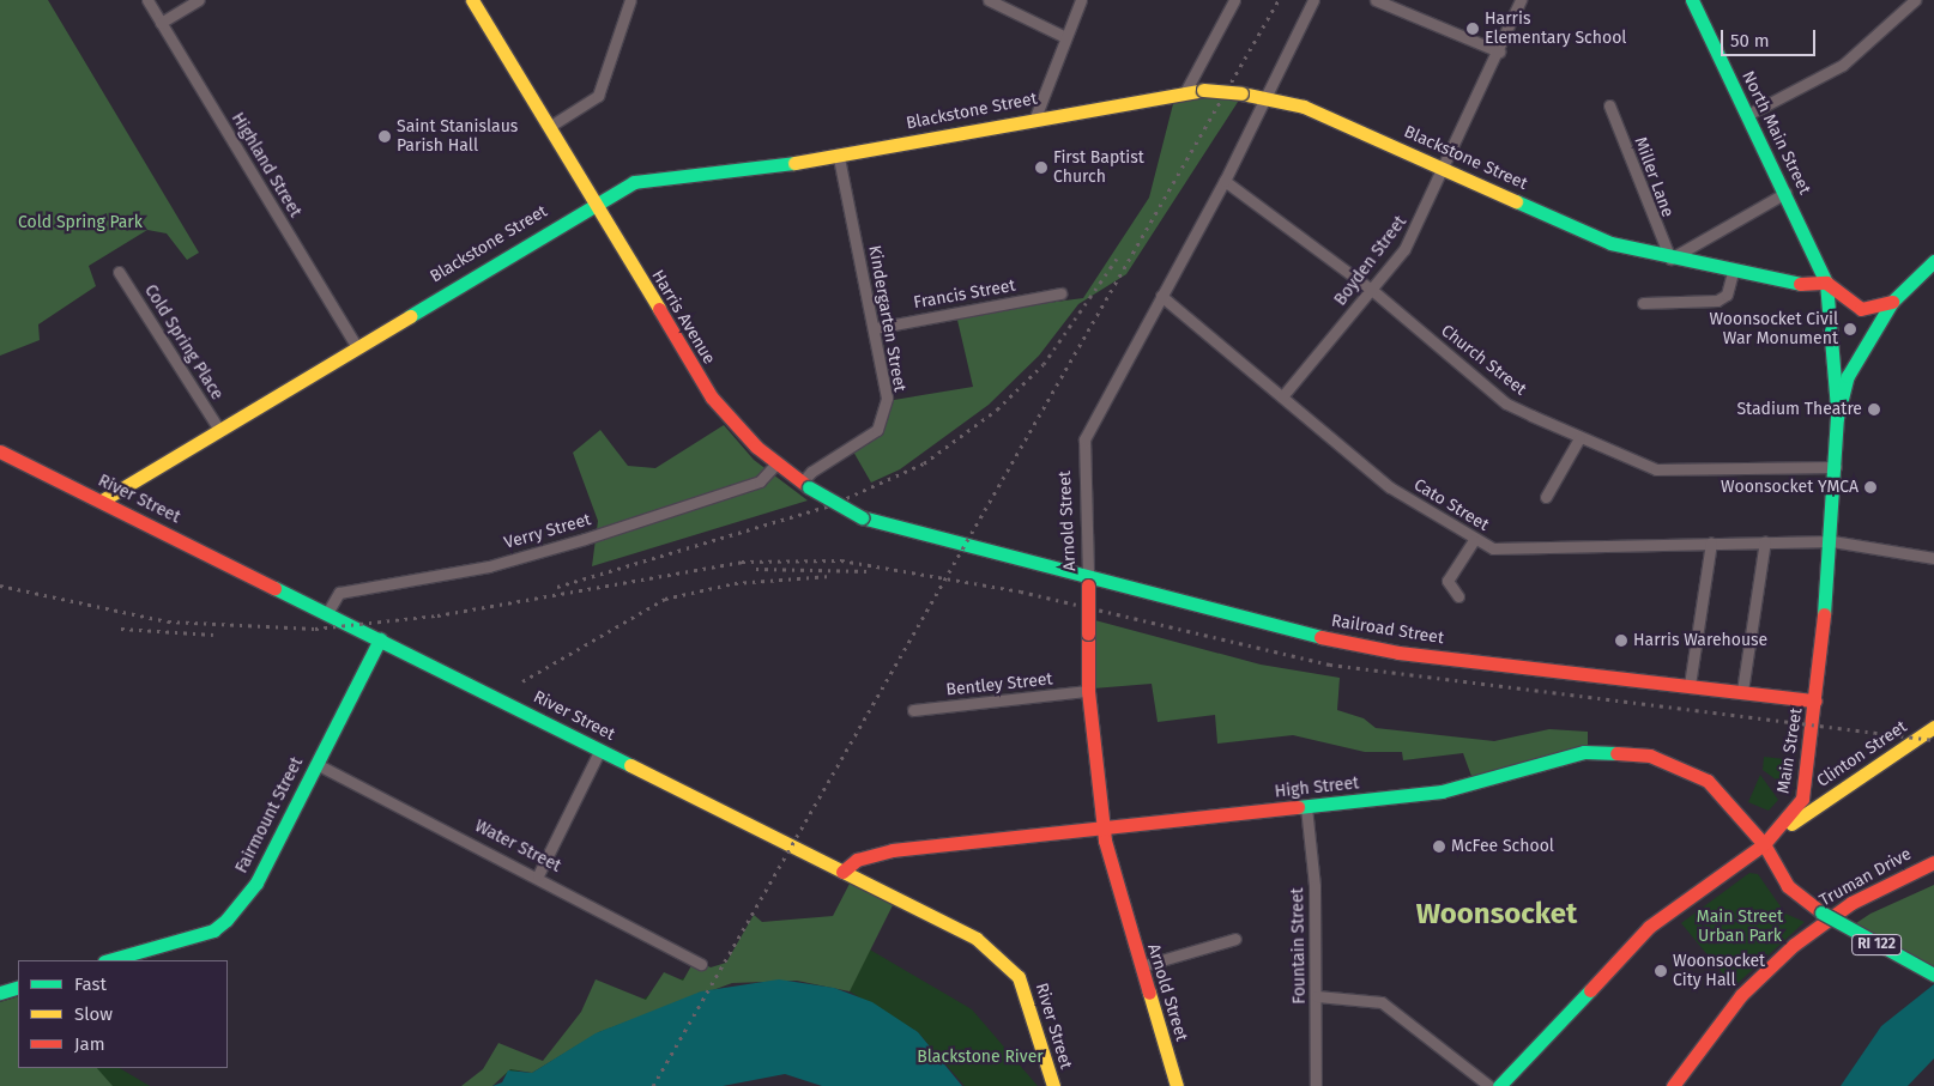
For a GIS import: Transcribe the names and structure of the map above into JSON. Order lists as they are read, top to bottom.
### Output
{
  "streets": {
    "main road": [
      "Blackstone Street",
      "North Main Street",
      "Harris Avenue",
      "River Street",
      "Arnold Street",
      "Railroad Street",
      "Main Street",
      "Clinton Street",
      "High Street",
      "Fairmount Street",
      "Truman Drive",
      "RI 122"
    ],
    "street": [
      "Highland Street",
      "Miller Lane",
      "Boyden Street",
      "Francis Street",
      "Kindergarten Street",
      "Cold Spring Place",
      "Church Street",
      "Cato Street",
      "Verry Street",
      "Bentley Street",
      "Water Street",
      "Fountain Street"
    ]
  },
  "crossings": [
    ["Blackstone Street", "North Main Street"],
    ["Blackstone Street", "Highland Street"],
    ["Blackstone Street", "Miller Lane"],
    ["Blackstone Street", "Boyden Street"],
    ["Blackstone Street", "Harris Avenue"],
    ["Blackstone Street", "Kindergarten Street"],
    ["Blackstone Street", "Cold Spring Place"],
    ["Blackstone Street", "River Street"],
    ["Blackstone Street", "Arnold Street"],
    ["Boyden Street", "Church Street"],
    ["Boyden Street", "Cato Street"],
    ["Francis Street", "Kindergarten Street"],
    ["Harris Avenue", "Kindergarten Street"],
    ["Harris Avenue", "Verry Street"],
    ["Harris Avenue", "Railroad Street"],
    ["Church Street", "Arnold Street"],
    ["Church Street", "Main Street"],
    ["River Street", "Verry Street"],
    ["River Street", "High Street"],
    ["River Street", "Fairmount Street"],
    ["Cato Street", "Arnold Street"],
    ["Cato Street", "Main Street"],
    ["Arnold Street", "Railroad Street"],
    ["Arnold Street", "Bentley Street"],
    ["Arnold Street", "High Street"],
    ["Railroad Street", "Main Street"],
    ["Main Street", "Clinton Street"],
    ["Main Street", "High Street"],
    ["Main Street", "RI 122"],
    ["High Street", "RI 122"],
    ["High Street", "Fountain Street"],
    ["Fairmount Street", "Water Street"]
  ],
  "districts": ["Woonsocket"],
  "parks": ["Cold Spring Park", "Main Street Urban Park", "Blackstone River"],
  "places": [
    "Harris Elementary School",
    "Saint Stanislaus Parish Hall",
    "First Baptist Church",
    "Woonsocket Civil War Monument",
    "Stadium Theatre",
    "Woonsocket YMCA",
    "Harris Warehouse",
    "McFee School",
    "Woonsocket City Hall"
  ],
  "legend": ["Fast", "Slow", "Jam"],
  "scale_bar": "50 m"
}
